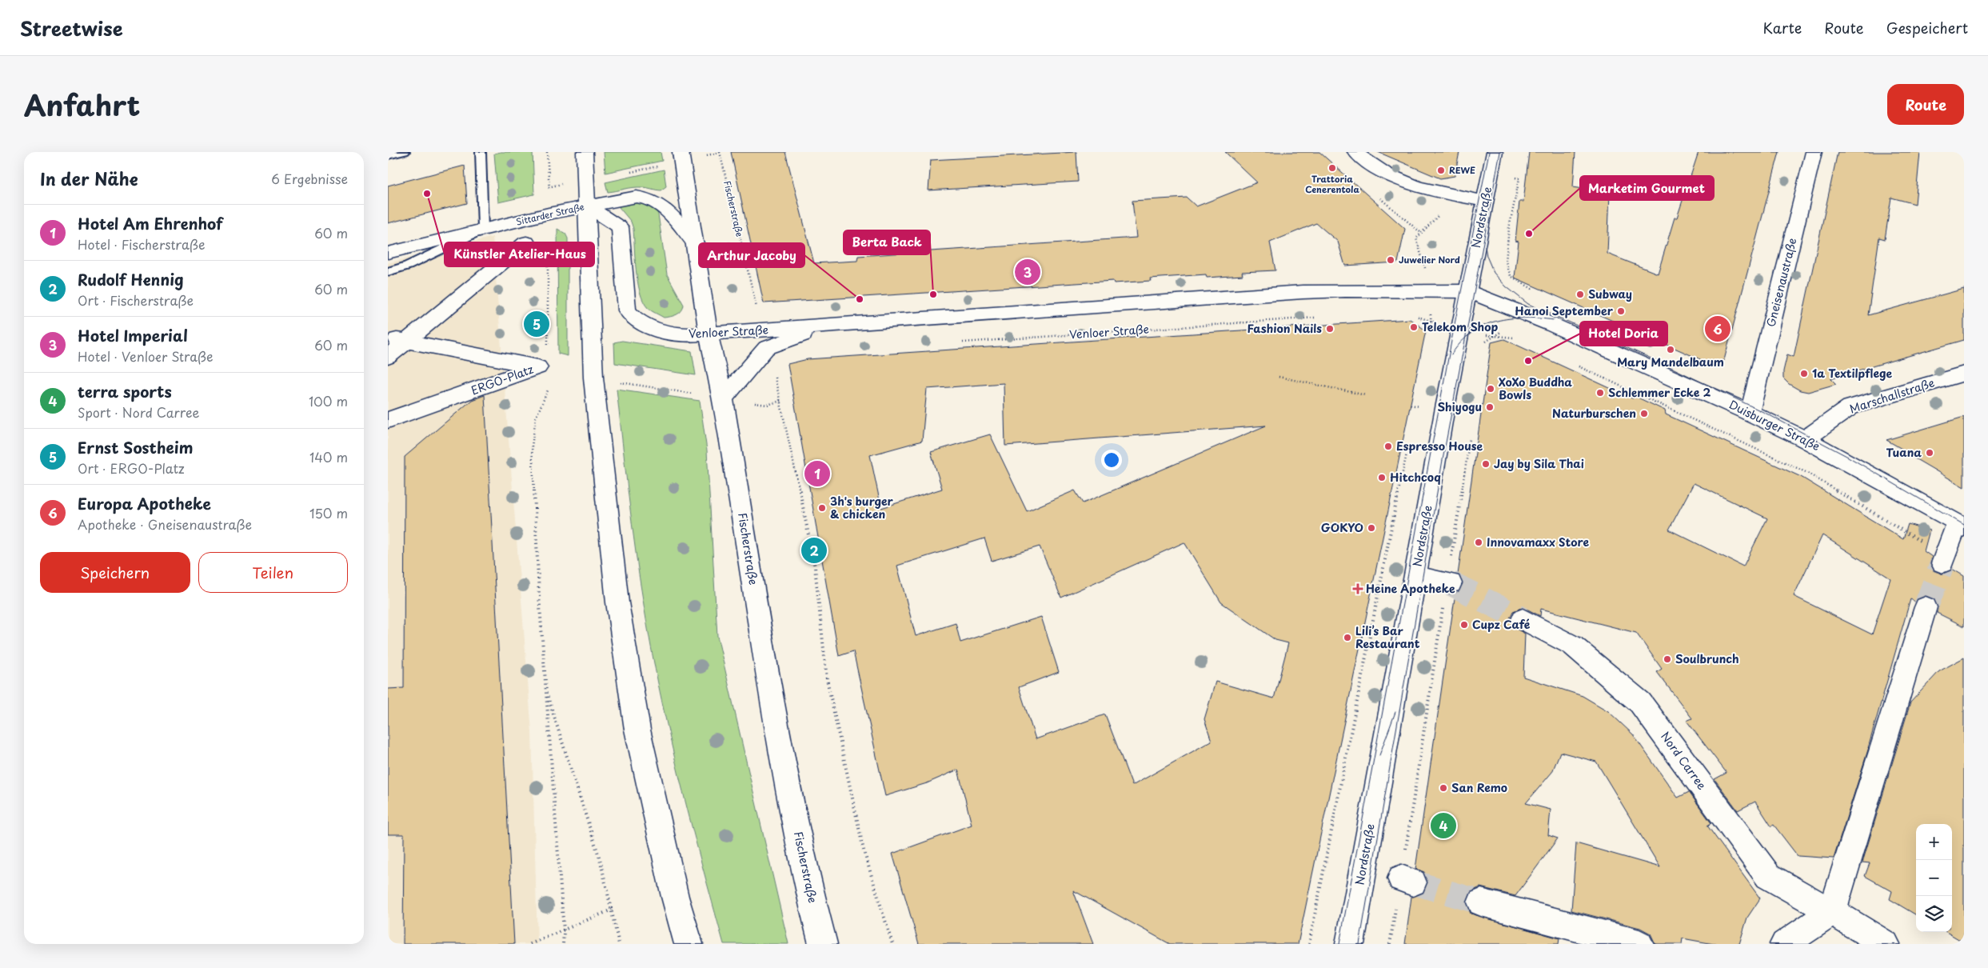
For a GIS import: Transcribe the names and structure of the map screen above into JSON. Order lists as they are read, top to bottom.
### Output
{
  "streets": {
    "street": [
      "Fischerstraße",
      "Sittarder Straße",
      "Nordstraße",
      "Gneisenaustraße",
      "Venloer Straße",
      "ERGO-Platz",
      "Marschallstraße",
      "Duisburger Straße",
      "Nord Carree"
    ]
  },
  "crossings": [
    ["Fischerstraße", "Sittarder Straße"],
    ["Fischerstraße", "Venloer Straße"],
    ["Sittarder Straße", "Venloer Straße"],
    ["Nordstraße", "Venloer Straße"],
    ["Nordstraße", "Duisburger Straße"],
    ["Gneisenaustraße", "Duisburger Straße"],
    ["Venloer Straße", "Duisburger Straße"],
    ["Marschallstraße", "Duisburger Straße"]
  ],
  "places": {
    "other": [
      "Trattoria Cenerentola",
      "REWE",
      "Künstler Atelier-Haus",
      "Marketim Gourmet",
      "Juwelier Nord",
      "Berta Back",
      "Subway",
      "Arthur Jacoby",
      "Hanoi September",
      "Telekom Shop",
      "Fashion Nails",
      "Mary Mandelbaum",
      "Hotel Doria",
      "1a Textilpflege",
      "XoXo Buddha Bowls",
      "Schlemmer Ecke 2",
      "Shiyogu",
      "Naturburschen",
      "Espresso House",
      "Tuana",
      "Jay by Sila Thai",
      "Hitchcoq",
      "3h's burger & chicken",
      "GOKYO",
      "Innovamaxx Store",
      "Cupz Café",
      "Lili’s Bar Restaurant",
      "Soulbrunch",
      "San Remo"
    ],
    "health": ["Heine Apotheke"]
  },
  "page": {
    "header": "Streetwise",
    "nav": ["Karte", "Route", "Gespeichert"],
    "title": "Anfahrt",
    "buttons": [
      "Route",
      ["Speichern", "Teilen"]
    ],
    "heading": ["In der Nähe", "6 Ergebnisse"],
    "list": [
      {
        "mark": "1",
        "name": "Hotel Am Ehrenhof",
        "note": "Hotel · Fischerstraße",
        "value": "60 m"
      },
      {
        "mark": "2",
        "name": "Rudolf Hennig",
        "note": "Ort · Fischerstraße",
        "value": "60 m"
      },
      {
        "mark": "3",
        "name": "Hotel Imperial",
        "note": "Hotel · Venloer Straße",
        "value": "60 m"
      },
      {
        "mark": "4",
        "name": "terra sports",
        "note": "Sport · Nord Carree",
        "value": "100 m"
      },
      {
        "mark": "5",
        "name": "Ernst Sostheim",
        "note": "Ort · ERGO-Platz",
        "value": "140 m"
      },
      {
        "mark": "6",
        "name": "Europa Apotheke",
        "note": "Apotheke · Gneisenaustraße",
        "value": "150 m"
      }
    ],
    "pins": [
      "3",
      "5",
      "6",
      "1",
      "2",
      "4"
    ],
    "map_buttons": ["+", "−"]
  }
}
